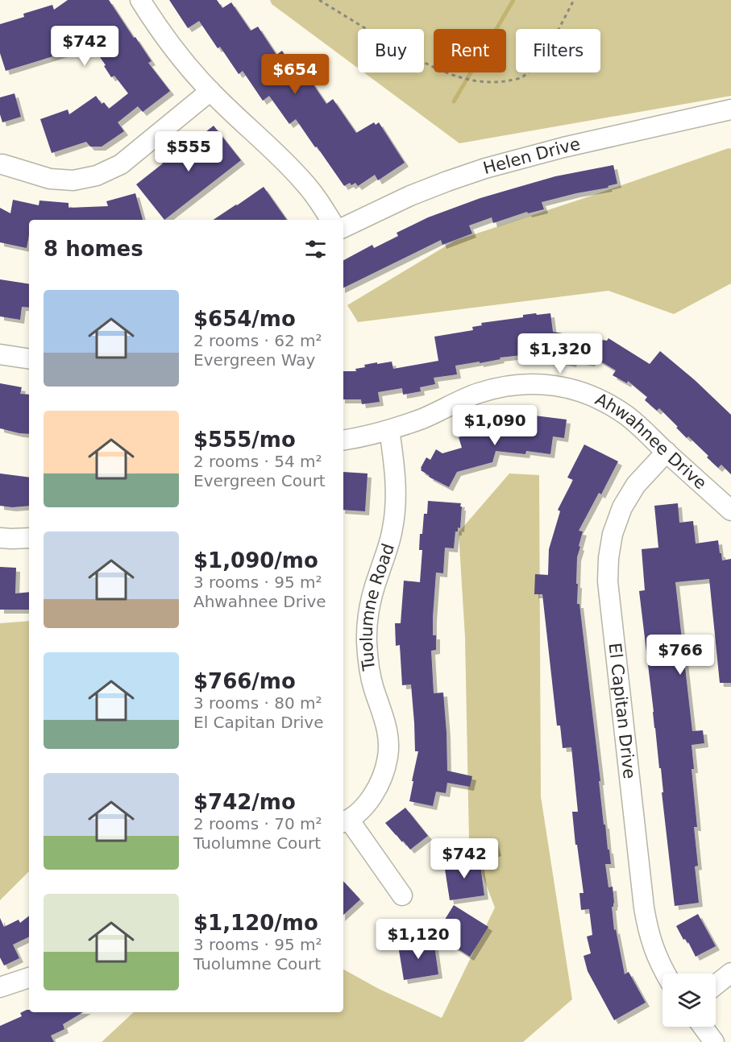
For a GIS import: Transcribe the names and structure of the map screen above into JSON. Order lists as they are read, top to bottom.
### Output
{
  "streets": {
    "street": [
      "Helen Drive",
      "Ahwahnee Drive",
      "Tuolumne Road",
      "El Capitan Drive"
    ]
  },
  "crossings": [
    ["Ahwahnee Drive", "Tuolumne Road"],
    ["Ahwahnee Drive", "El Capitan Drive"]
  ],
  "page": {
    "price": [
      "$742",
      "$654",
      "$555",
      "$1,320",
      "$1,090",
      "$766",
      "$742",
      "$1,120"
    ],
    "chip": ["Buy", "Rent", "Filters"],
    "heading": "8 homes",
    "list": [
      {
        "name": "$654/mo",
        "note": "2 rooms · 62 m² · Evergreen Way"
      },
      {
        "name": "$555/mo",
        "note": "2 rooms · 54 m² · Evergreen Court"
      },
      {
        "name": "$1,090/mo",
        "note": "3 rooms · 95 m² · Ahwahnee Drive"
      },
      {
        "name": "$766/mo",
        "note": "3 rooms · 80 m² · El Capitan Drive"
      },
      {
        "name": "$742/mo",
        "note": "2 rooms · 70 m² · Tuolumne Court"
      },
      {
        "name": "$1,120/mo",
        "note": "3 rooms · 95 m² · Tuolumne Court"
      }
    ]
  }
}
